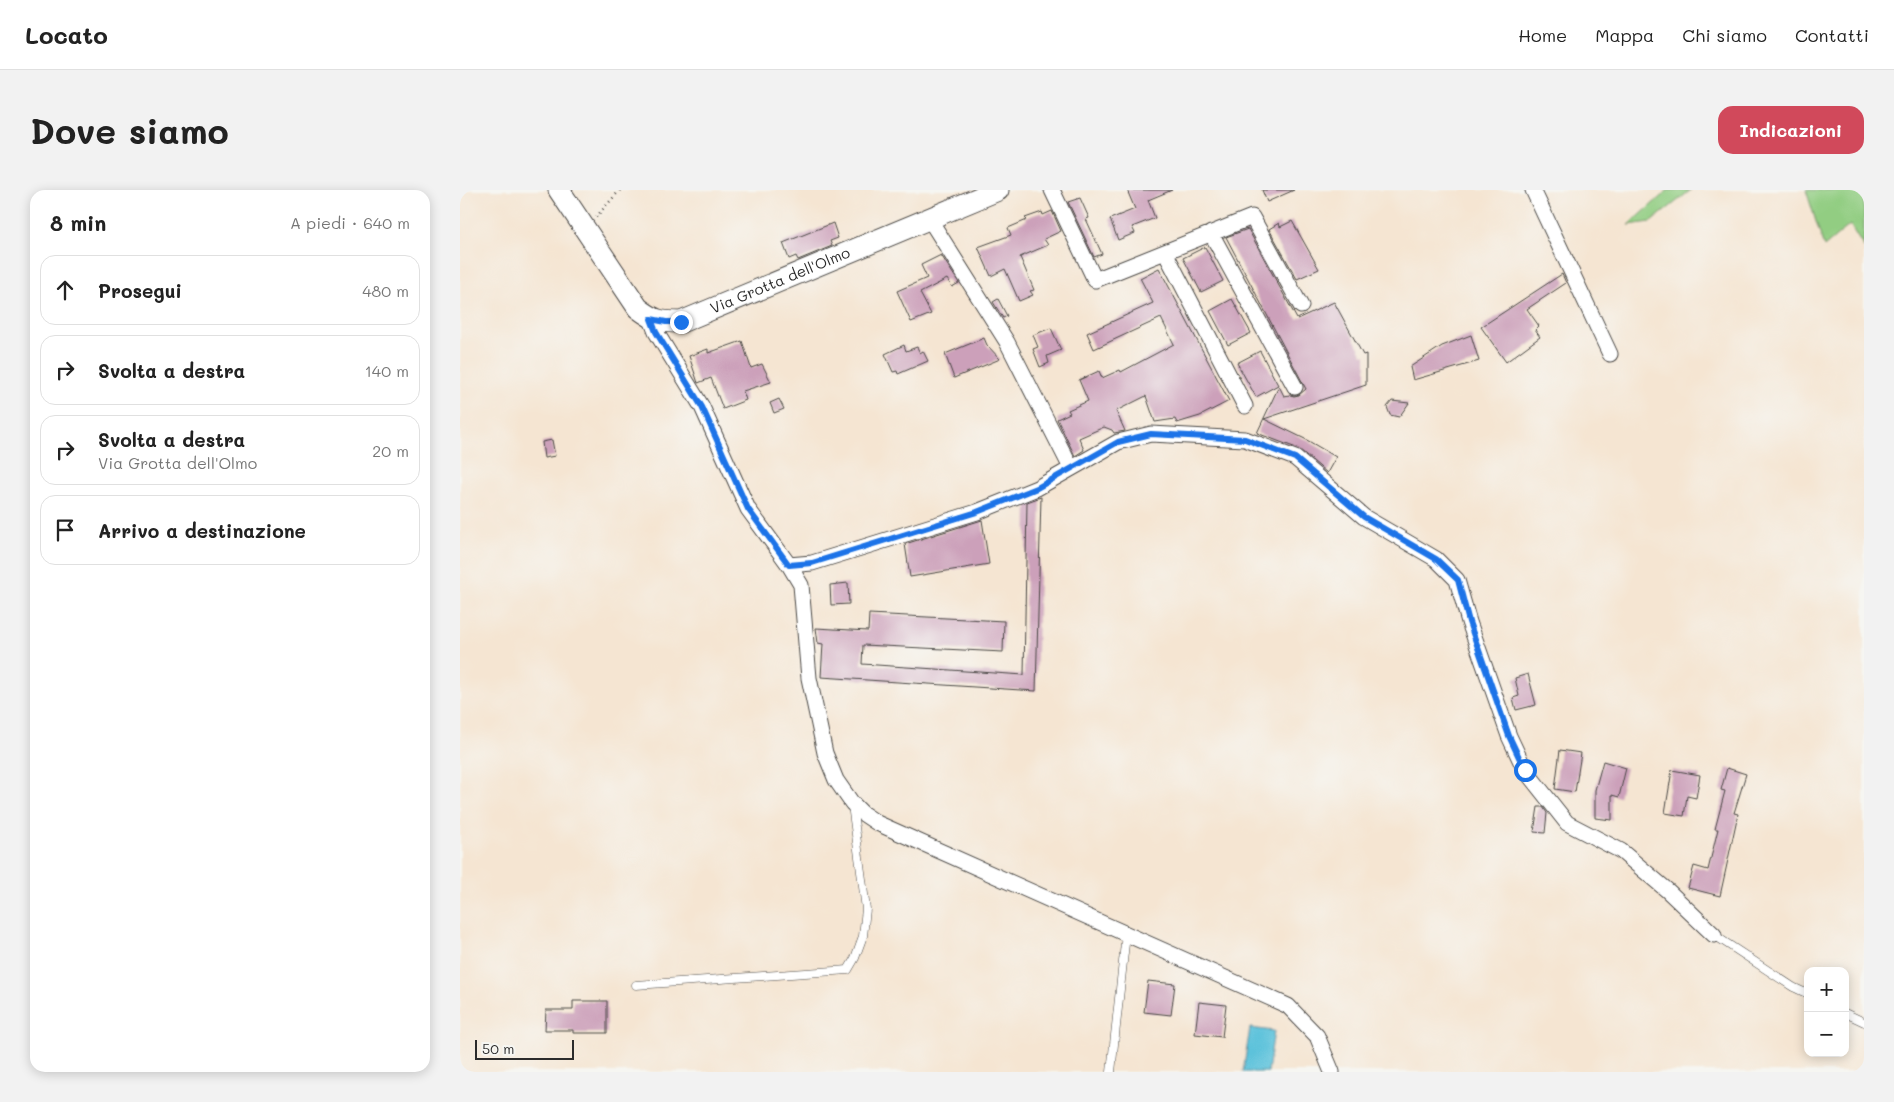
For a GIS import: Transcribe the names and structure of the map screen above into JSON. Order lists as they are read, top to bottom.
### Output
{
  "streets": {
    "street": ["Via Grotta dell'Olmo"]
  },
  "scale_bar": "50 m",
  "page": {
    "header": "Locato",
    "nav": [
      "Home",
      "Mappa",
      "Chi siamo",
      "Contatti"
    ],
    "buttons": "Indicazioni",
    "title": "Dove siamo",
    "heading": ["8 min", "A piedi · 640 m"],
    "list": [
      ["Prosegui", "480 m"],
      ["Svolta a destra", "140 m"],
      ["Svolta a destra", "Via Grotta dell'Olmo", "20 m"],
      "Arrivo a destinazione"
    ],
    "map_buttons": ["+", "−"],
    "scale": "50 m"
  }
}
